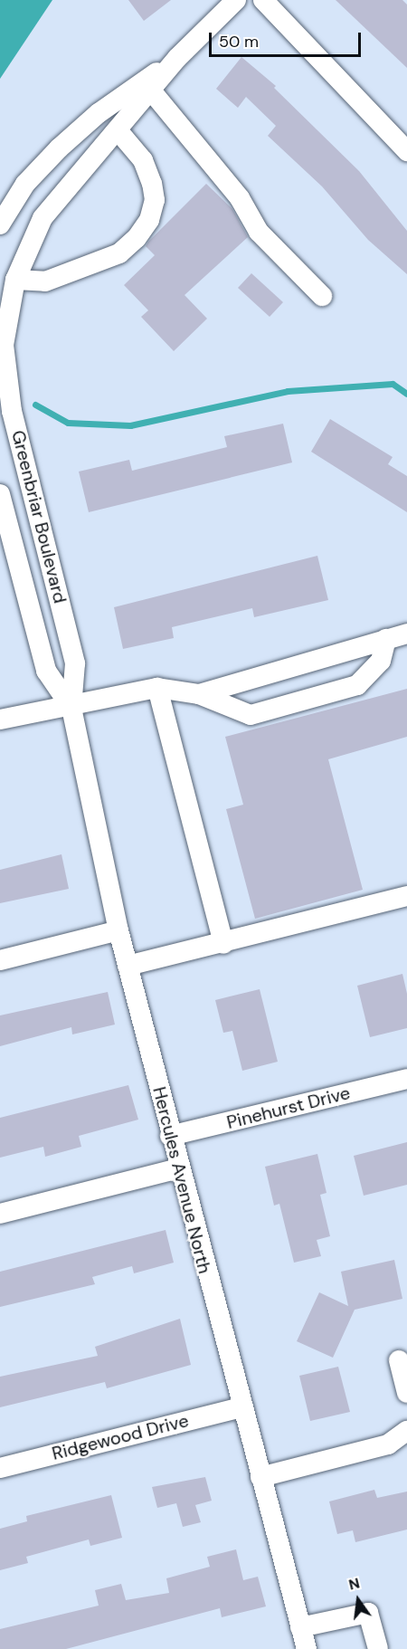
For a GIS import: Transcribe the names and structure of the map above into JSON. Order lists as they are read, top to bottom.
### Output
{
  "streets": {
    "street": [
      "Greenbriar Boulevard",
      "Pinehurst Drive",
      "Hercules Avenue North",
      "Ridgewood Drive"
    ]
  },
  "crossings": [
    ["Greenbriar Boulevard", "Hercules Avenue North"],
    ["Pinehurst Drive", "Hercules Avenue North"],
    ["Hercules Avenue North", "Ridgewood Drive"]
  ],
  "scale_bar": "50 m",
  "north": "top"
}
